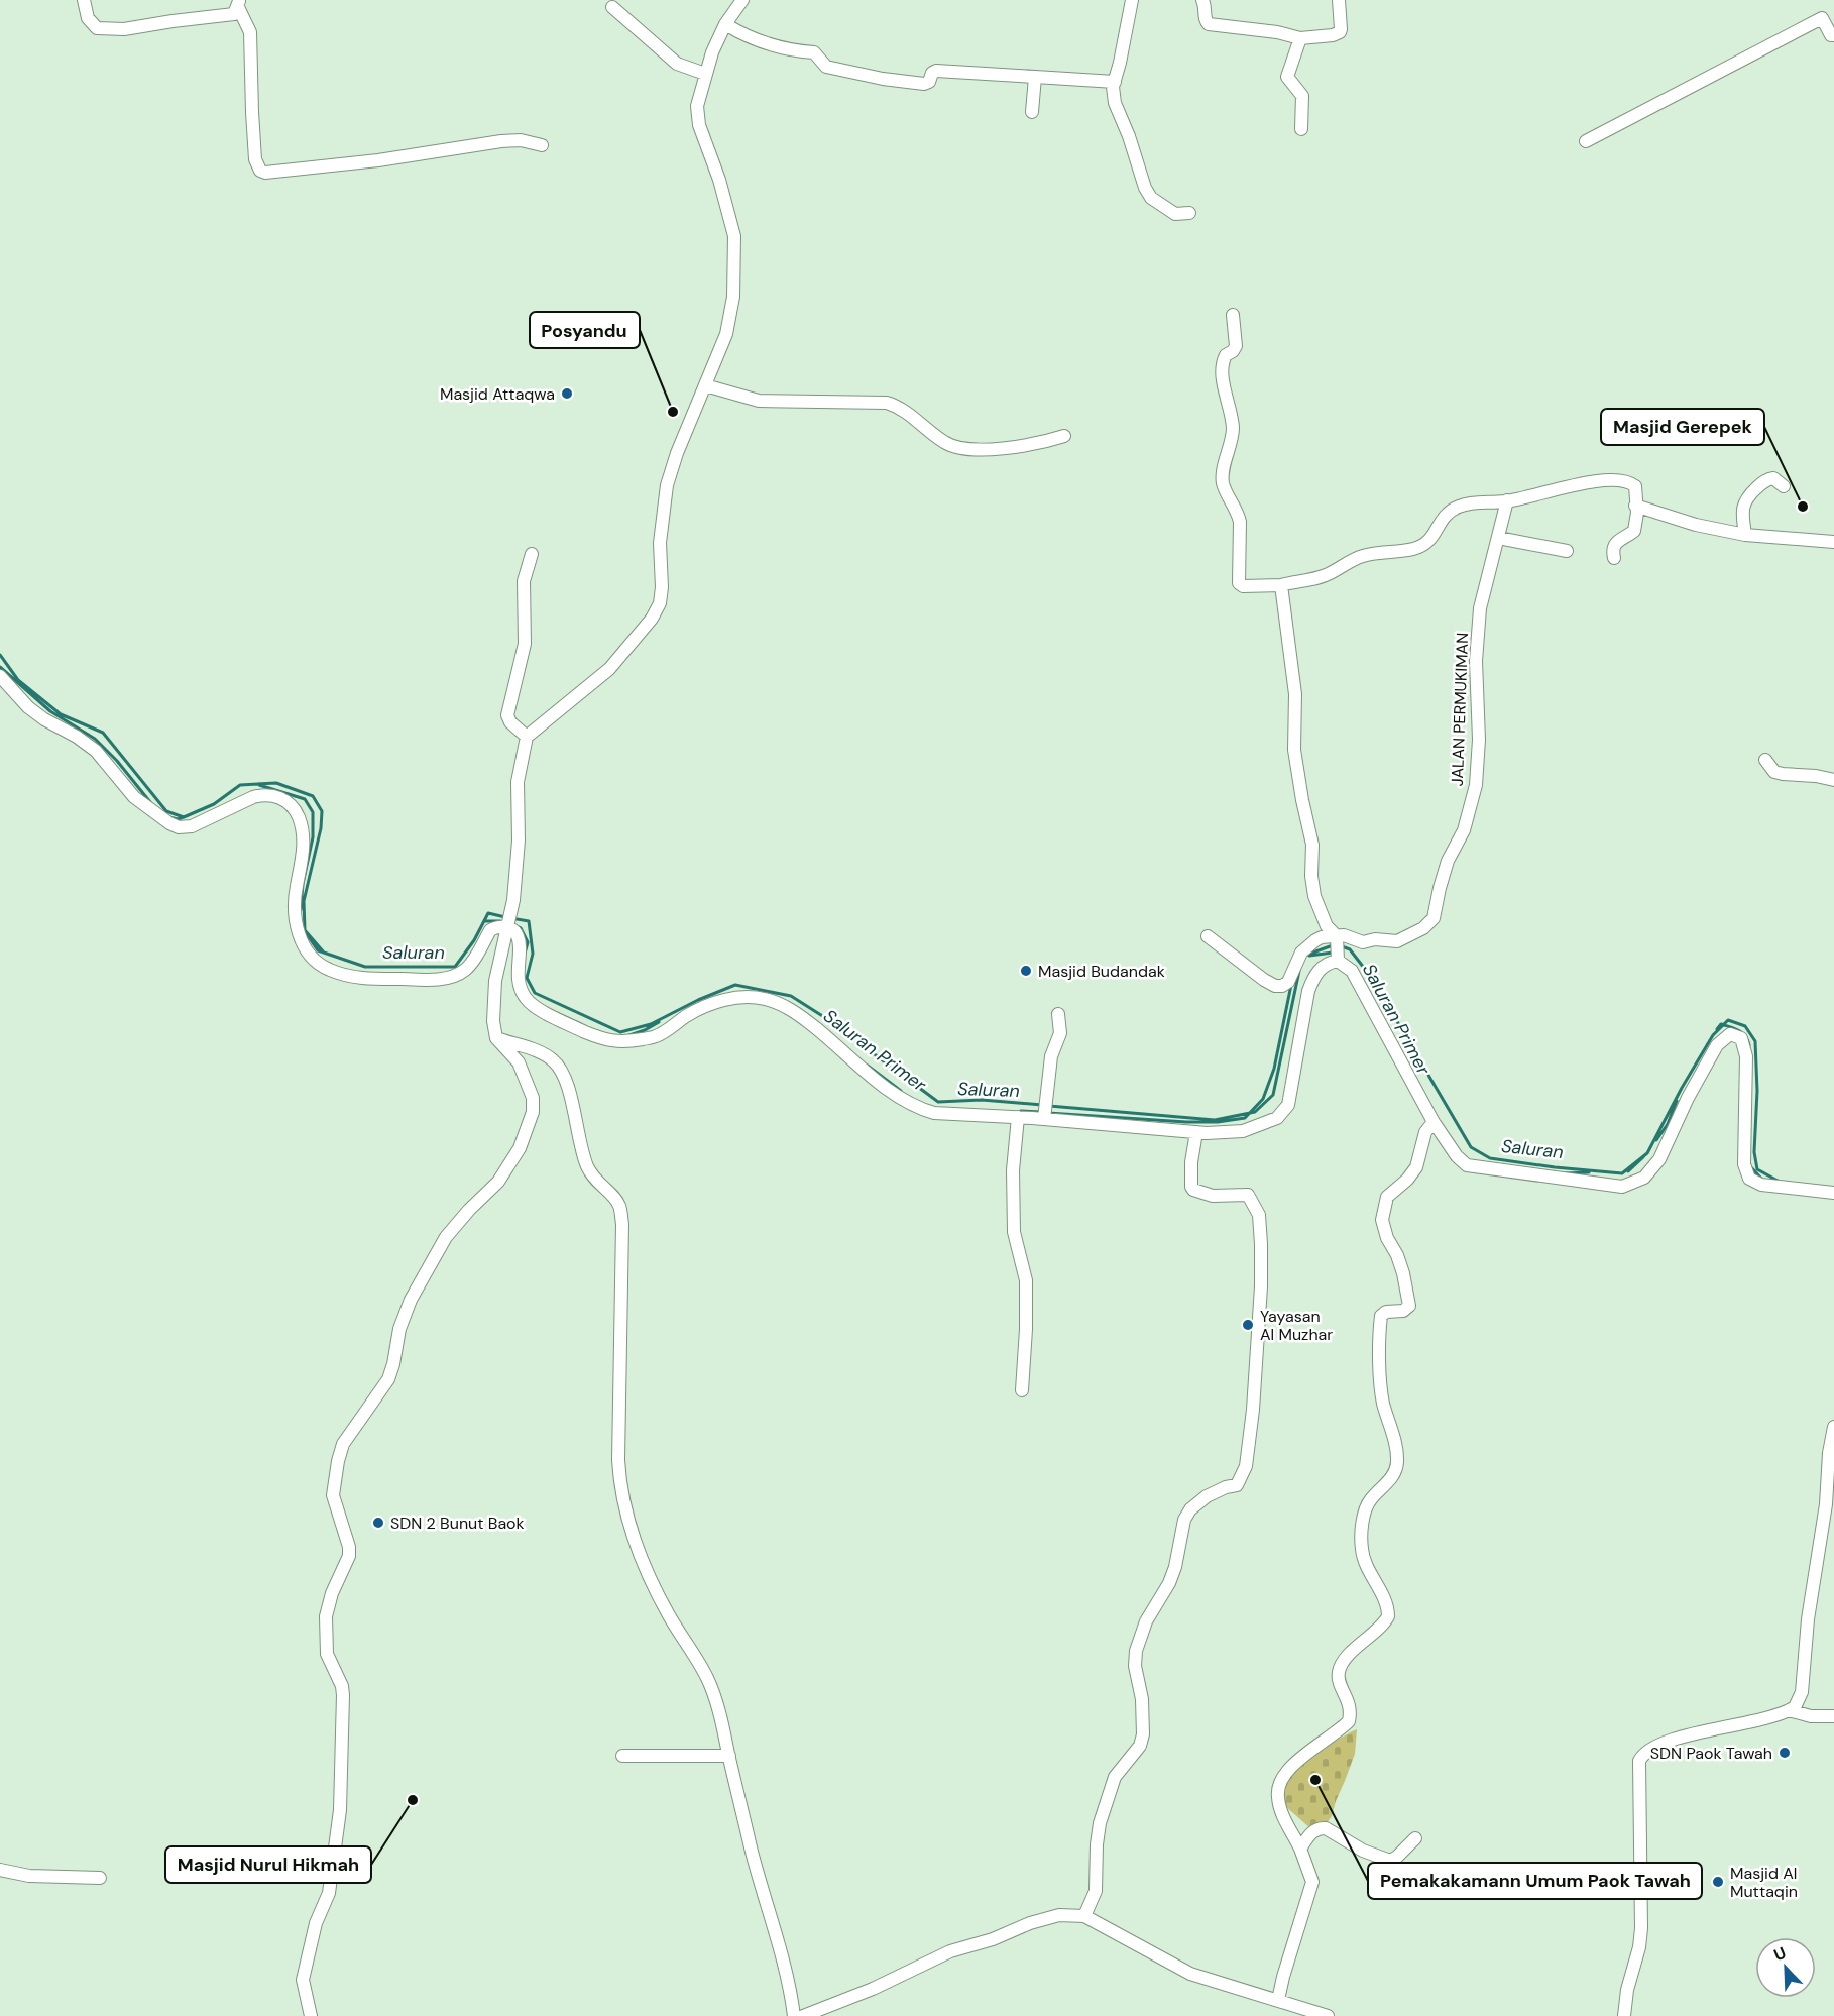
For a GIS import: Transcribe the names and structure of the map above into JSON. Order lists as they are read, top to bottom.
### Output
{
  "streets": {
    "street": ["JALAN PERMUKIMAN"]
  },
  "water": ["Saluran", "Saluran Primer"],
  "places": [
    "Masjid Attaqwa",
    "Posyandu",
    "Masjid Gerepek",
    "Masjid Budandak",
    "Yayasan Al Muzhar",
    "SDN 2 Bunut Baok",
    "SDN Paok Tawah",
    "Pemakakamann Umum Paok Tawah",
    "Masjid Nurul Hikmah",
    "Masjid Al Muttaqin"
  ],
  "north": "top left"
}
